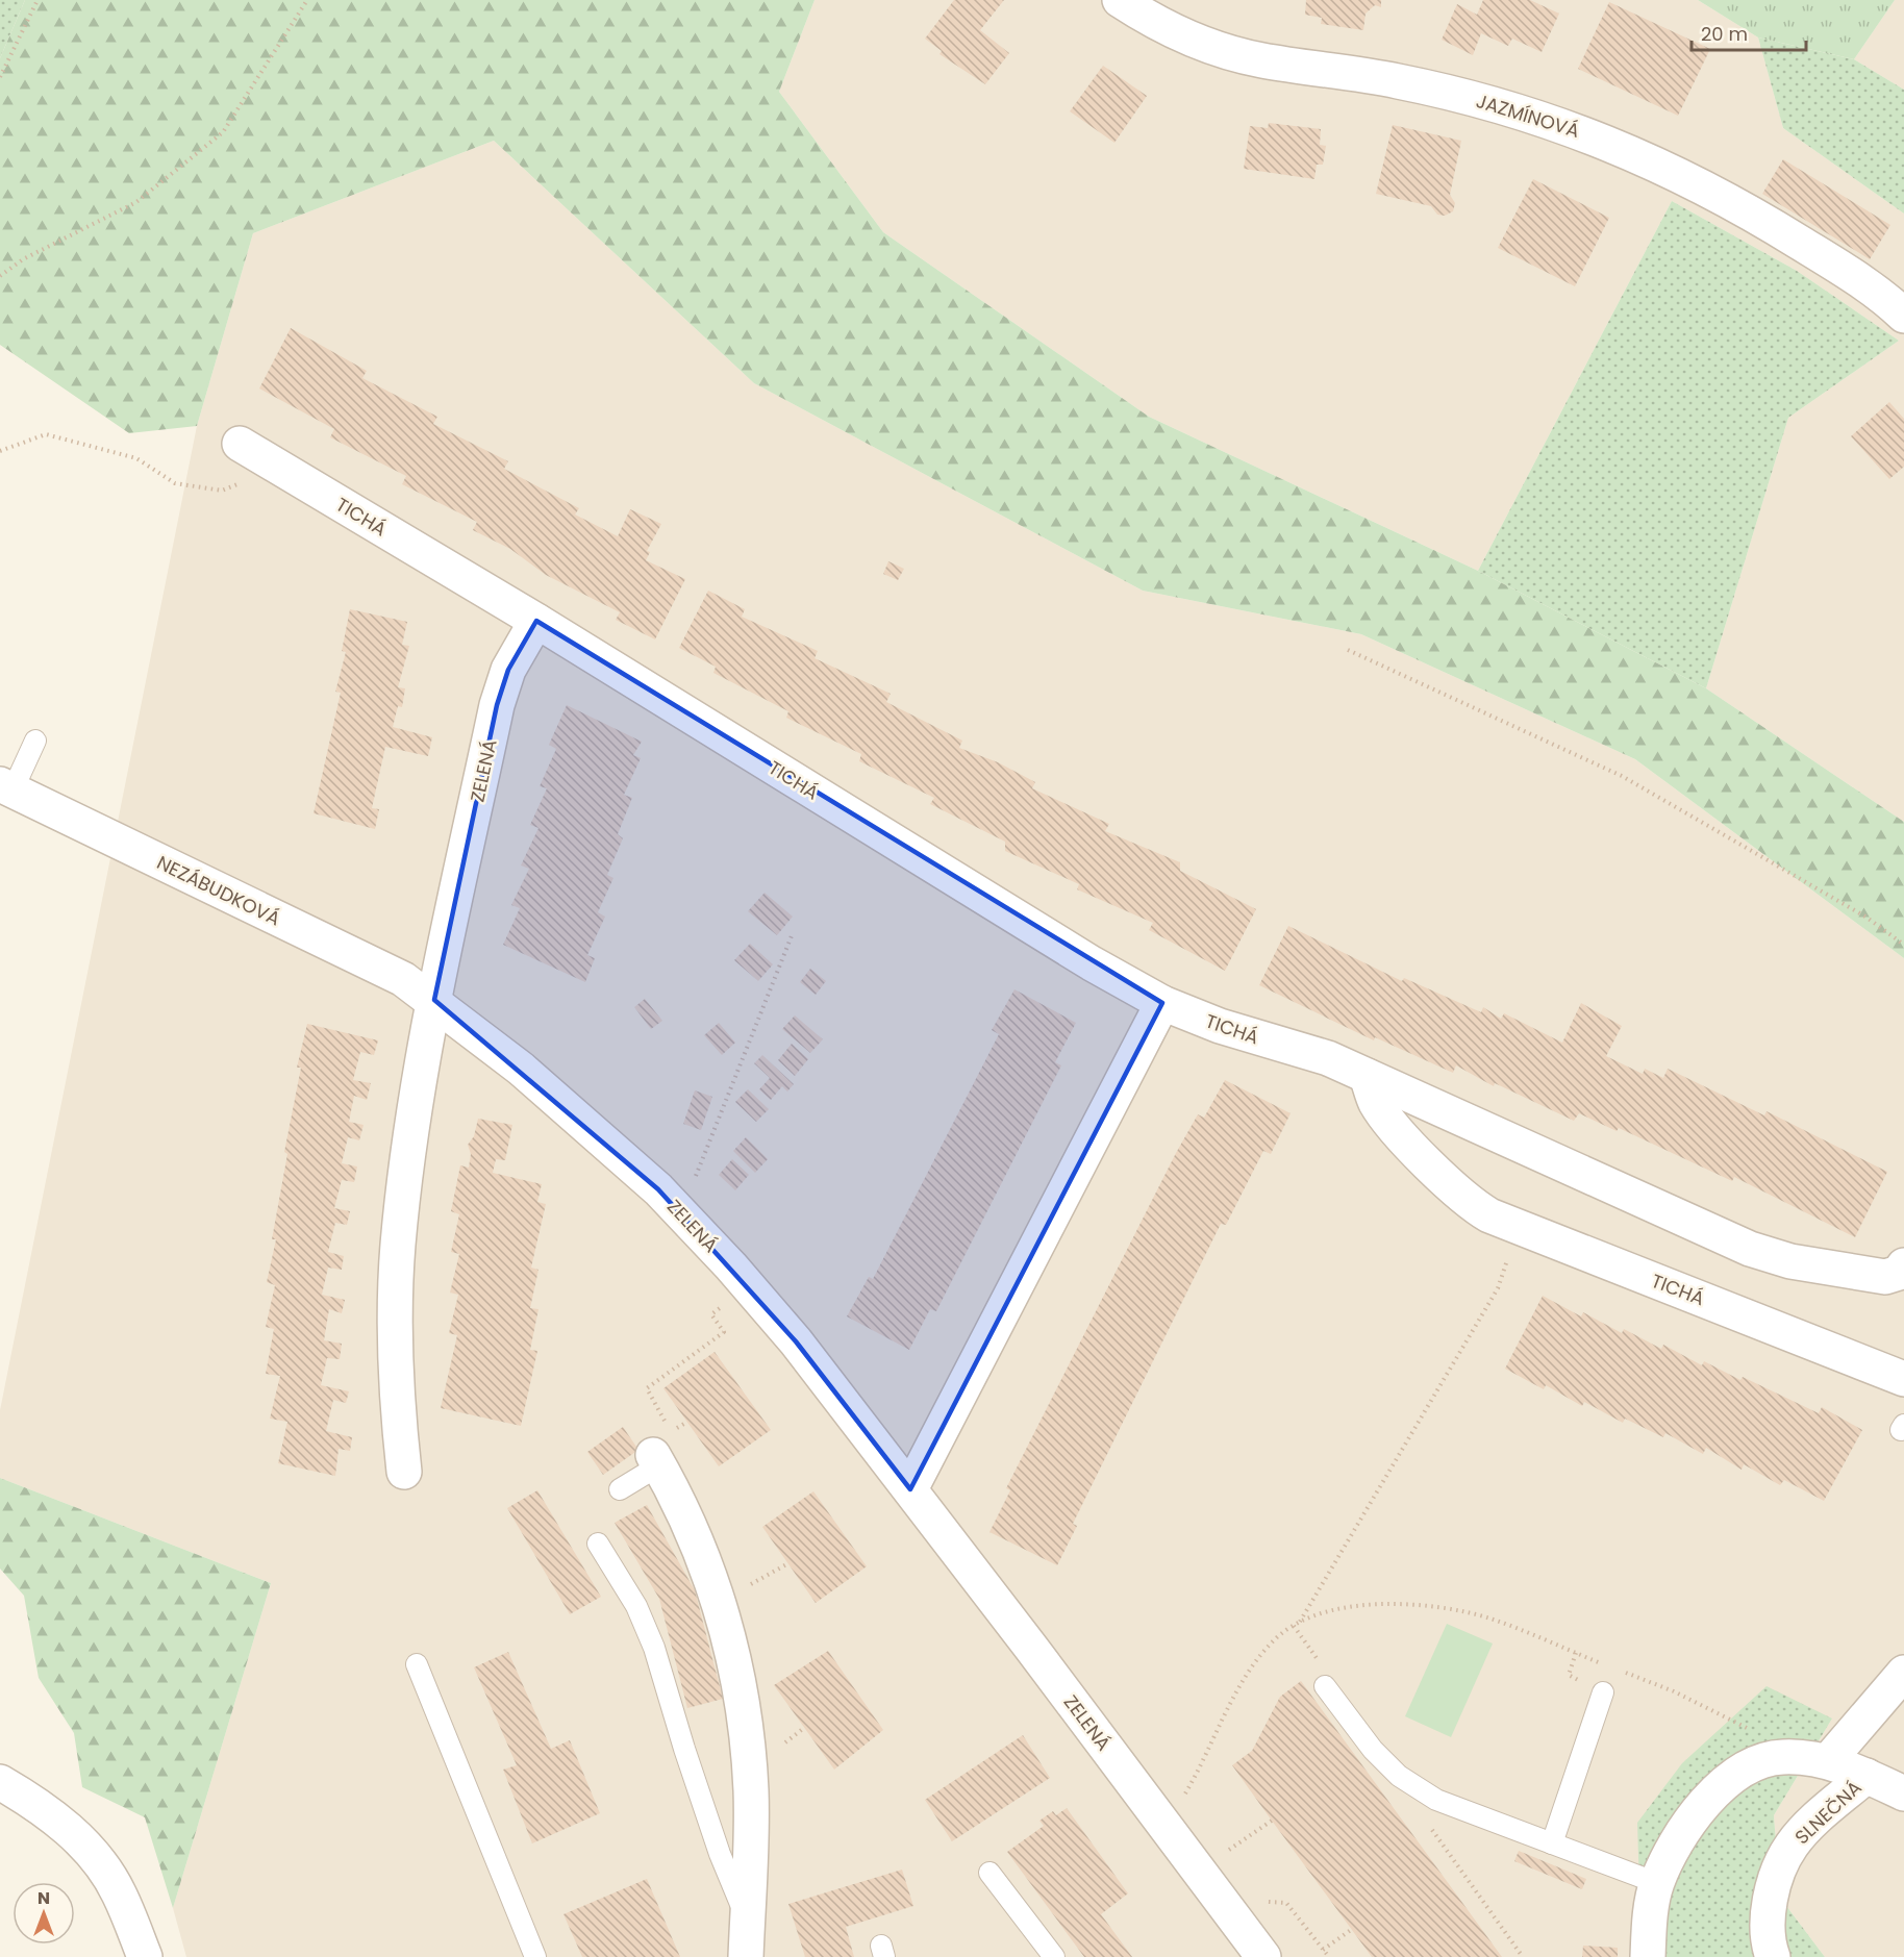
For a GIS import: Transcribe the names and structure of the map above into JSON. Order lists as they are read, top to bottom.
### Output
{
  "streets": {
    "street": [
      "JAZMÍNOVÁ",
      "TICHÁ",
      "ZELENÁ",
      "NEZÁBUDKOVÁ",
      "SLNEČNÁ"
    ]
  },
  "crossings": [
    ["TICHÁ", "ZELENÁ"],
    ["ZELENÁ", "NEZÁBUDKOVÁ"]
  ],
  "scale_bar": "20 m",
  "north": "top"
}
